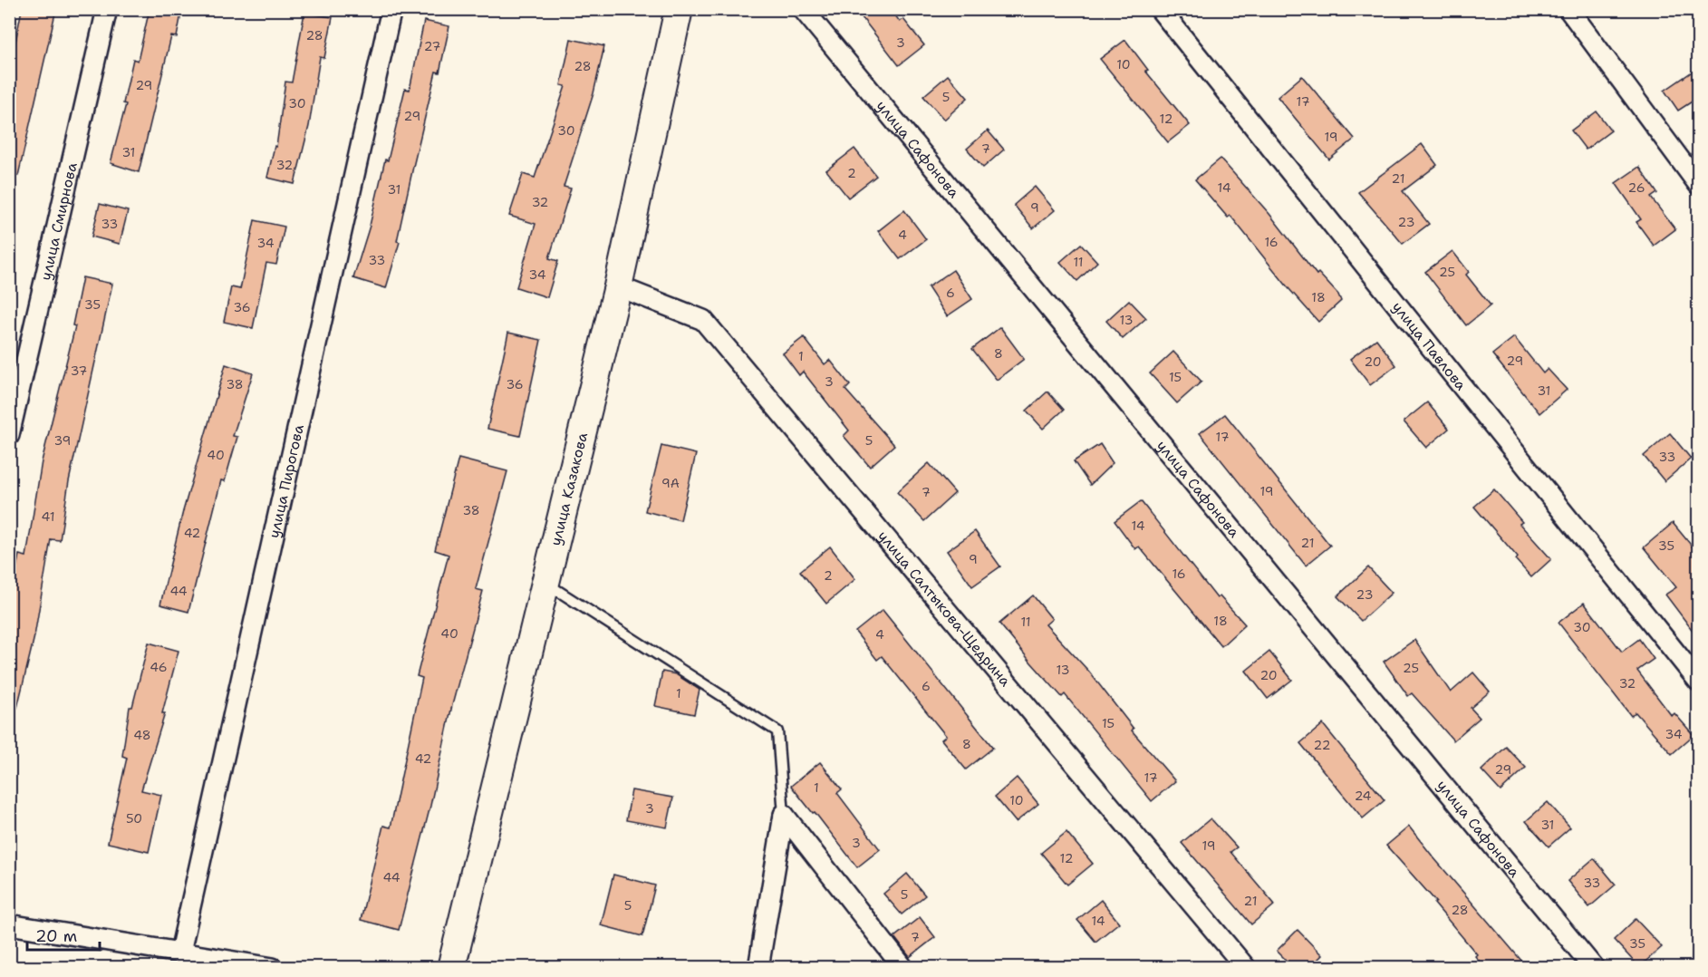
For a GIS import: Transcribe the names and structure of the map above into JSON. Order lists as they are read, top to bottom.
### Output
{
  "streets": {
    "main road": ["улица Казакова"],
    "street": [
      "улица Сафонова",
      "улица Смирнова",
      "улица Павлова",
      "улица Пирогова",
      "улица Салтыкова-Щедрина"
    ]
  },
  "crossings": [
    ["улица Казакова", "улица Салтыкова-Щедрина"]
  ],
  "house_numbers": [
    "28",
    "3",
    "27",
    "10",
    "28",
    "29",
    "5",
    "17",
    "30",
    "29",
    "12",
    "30",
    "19",
    "7",
    "31",
    "32",
    "2",
    "21",
    "14",
    "26",
    "31",
    "32",
    "9",
    "23",
    "33",
    "4",
    "16",
    "34",
    "33",
    "11",
    "25",
    "34",
    "6",
    "18",
    "35",
    "36",
    "13",
    "8",
    "1",
    "29",
    "20",
    "37",
    "15",
    "3",
    "38",
    "36",
    "31",
    "17",
    "39",
    "5",
    "40",
    "33",
    "9А",
    "19",
    "7",
    "38",
    "41",
    "14",
    "42",
    "21",
    "35",
    "9",
    "16",
    "2",
    "44",
    "23",
    "18",
    "11",
    "30",
    "40",
    "4",
    "46",
    "25",
    "13",
    "20",
    "32",
    "6",
    "1",
    "15",
    "34",
    "48",
    "8",
    "22",
    "42",
    "29",
    "17",
    "1",
    "24",
    "10",
    "3",
    "50",
    "31",
    "3",
    "19",
    "12",
    "44",
    "33",
    "5",
    "21",
    "5",
    "28",
    "14",
    "7",
    "35"
  ],
  "scale_bar": "20 m"
}
